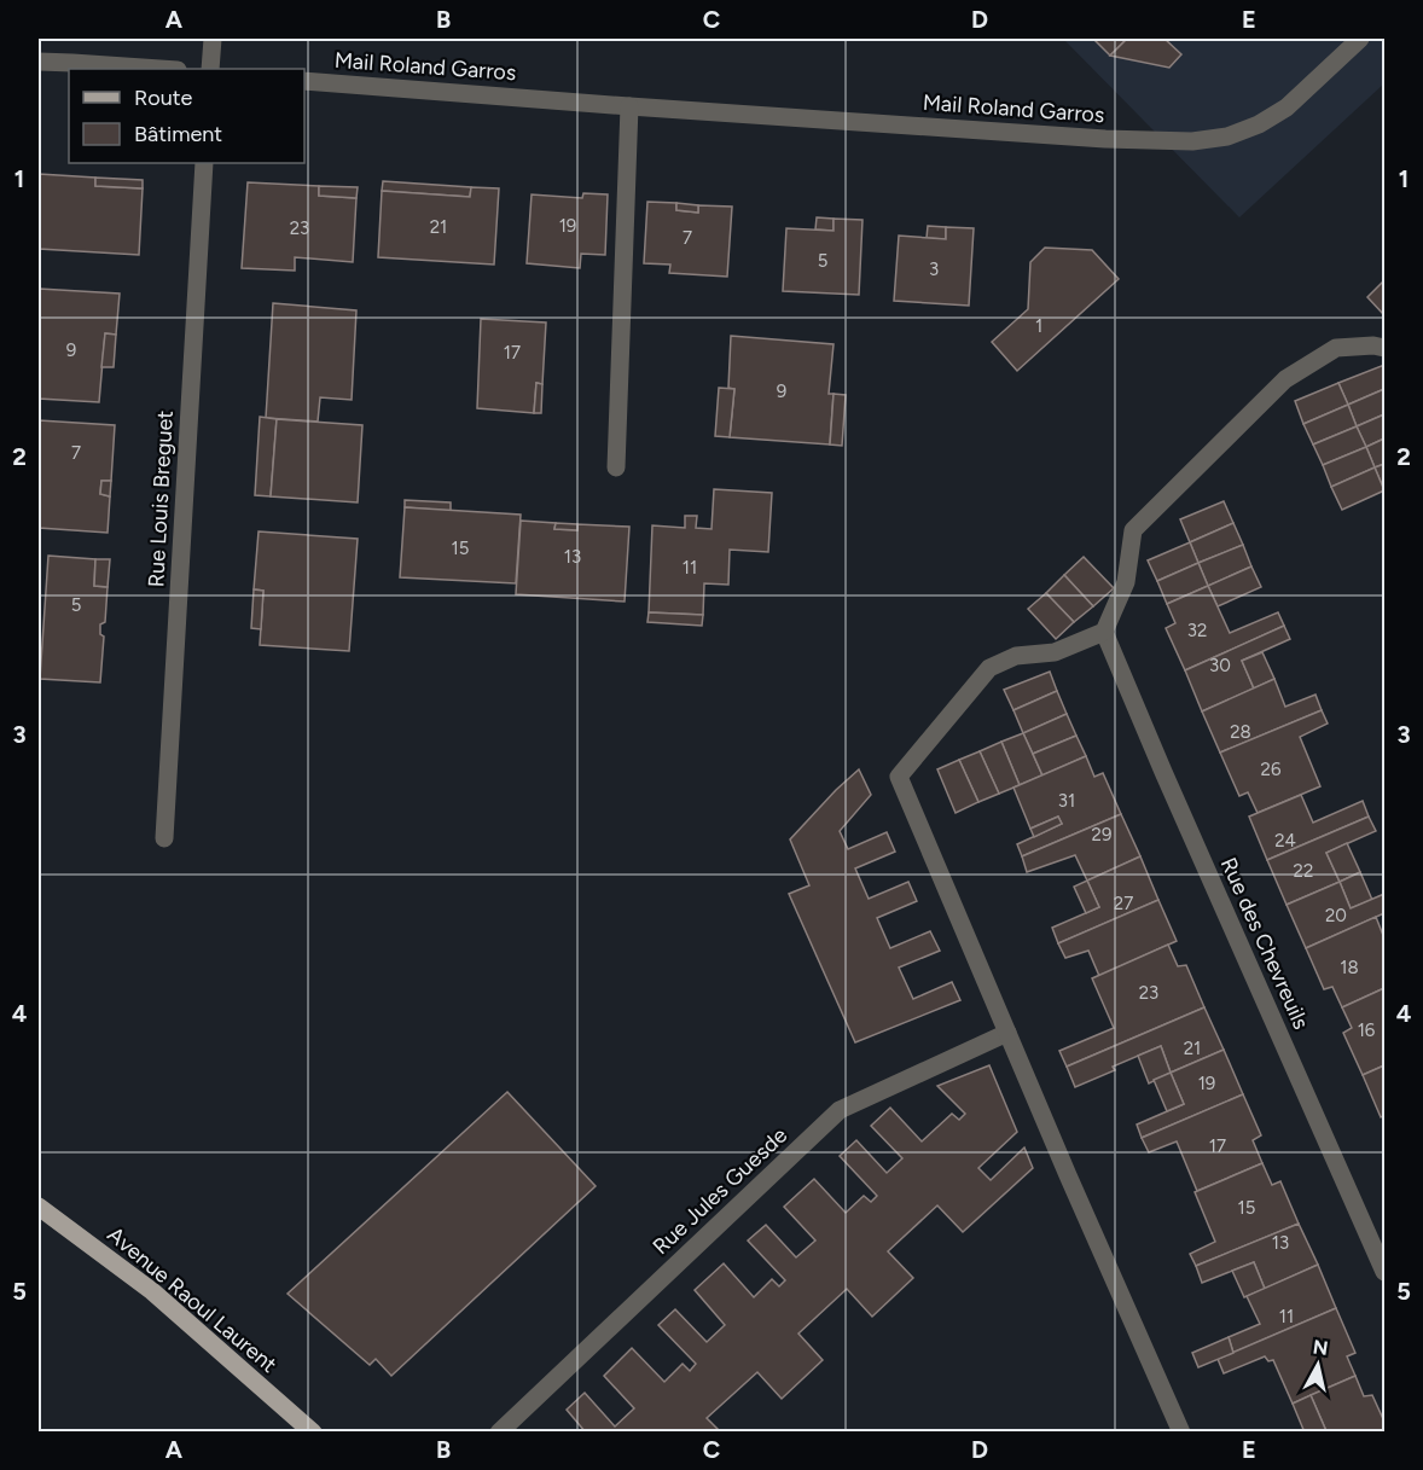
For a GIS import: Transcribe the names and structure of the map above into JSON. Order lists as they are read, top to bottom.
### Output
{
  "streets": {
    "main road": ["Avenue Raoul Laurent"],
    "street": [
      "Mail Roland Garros",
      "Rue Louis Breguet",
      "Rue des Chevreuils",
      "Rue Jules Guesde"
    ]
  },
  "house_numbers": [
    "19",
    "21",
    "23",
    "7",
    "5",
    "3",
    "1",
    "9",
    "17",
    "9",
    "7",
    "15",
    "13",
    "11",
    "5",
    "32",
    "30",
    "28",
    "26",
    "31",
    "29",
    "24",
    "22",
    "27",
    "20",
    "18",
    "23",
    "16",
    "21",
    "19",
    "17",
    "15",
    "13",
    "11"
  ],
  "legend": ["Route", "Bâtiment"],
  "north": "top",
  "grid": {
    "columns": [
      "A",
      "B",
      "C",
      "D",
      "E"
    ],
    "rows": [
      "1",
      "2",
      "3",
      "4",
      "5"
    ]
  }
}
